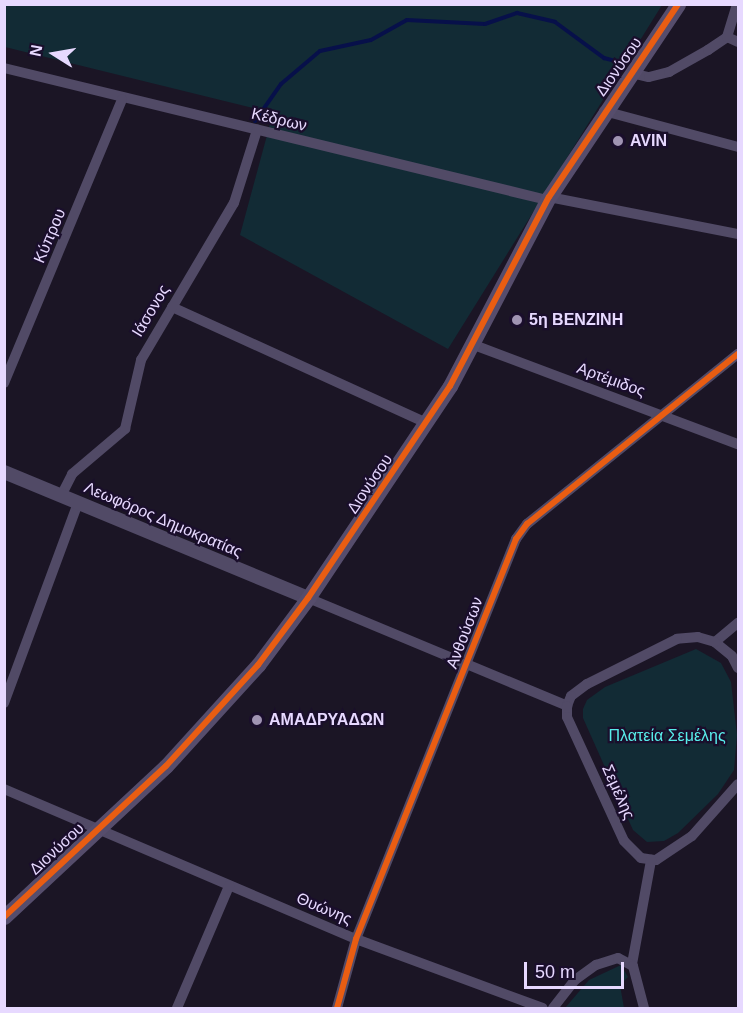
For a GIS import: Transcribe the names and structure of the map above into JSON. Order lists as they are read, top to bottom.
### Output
{
  "streets": {
    "main road": ["Διονύσου"],
    "street": [
      "Κέδρων",
      "Κύπρου",
      "Ιάσονος",
      "Αρτέμιδος",
      "Λεωφόρος Δημοκρατίας",
      "Ανθούσων",
      "Σεμέλης",
      "Θυώνης"
    ]
  },
  "crossings": [
    ["Διονύσου", "Κέδρων"],
    ["Διονύσου", "Αρτέμιδος"],
    ["Διονύσου", "Λεωφόρος Δημοκρατίας"],
    ["Διονύσου", "Θυώνης"],
    ["Κέδρων", "Κύπρου"],
    ["Κέδρων", "Ιάσονος"],
    ["Ιάσονος", "Λεωφόρος Δημοκρατίας"],
    ["Αρτέμιδος", "Ανθούσων"],
    ["Ανθούσων", "Θυώνης"]
  ],
  "parks": ["Πλατεία Σεμέλης"],
  "places": ["AVIN", "5η ΒΕΝΖΙΝΗ", "ΑΜΑΔΡΥΑΔΩΝ"],
  "scale_bar": "50 m",
  "north": "left"
}
